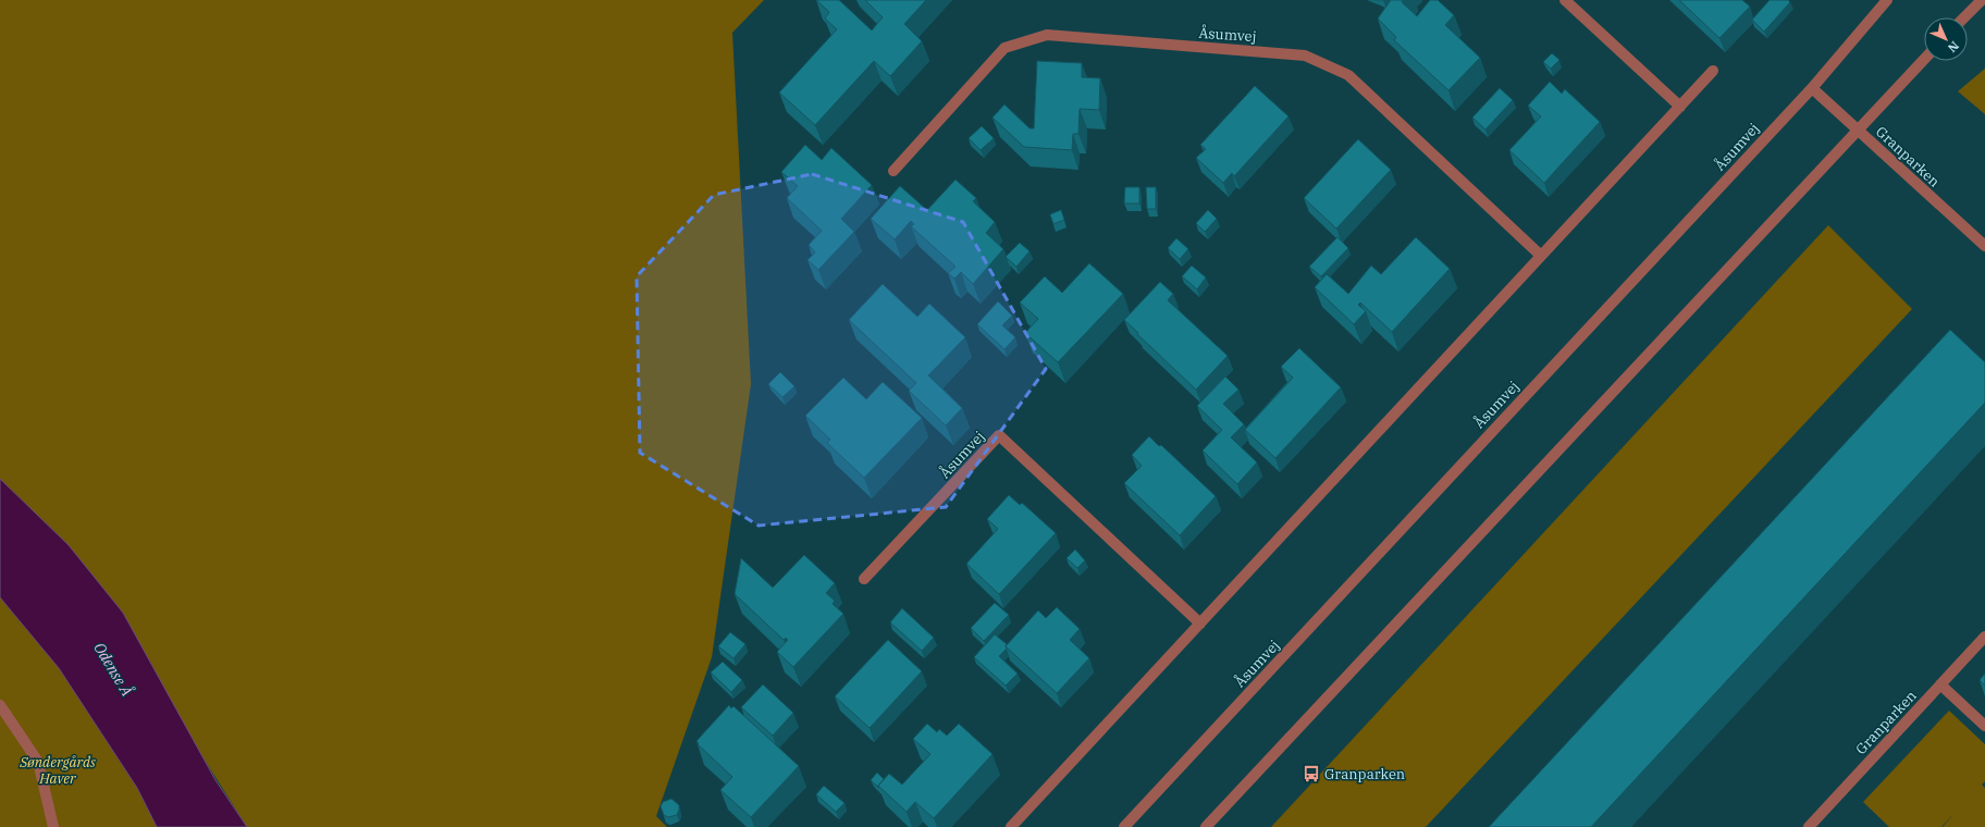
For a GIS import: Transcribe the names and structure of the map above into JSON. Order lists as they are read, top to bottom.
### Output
{
  "streets": {
    "street": ["Åsumvej", "Granparken"]
  },
  "crossings": [
    ["Åsumvej", "Granparken"]
  ],
  "water": ["Odense Å"],
  "parks": ["Søndergårds Haver"],
  "places": {
    "bus stop": ["Granparken"]
  },
  "north": "bottom right"
}
